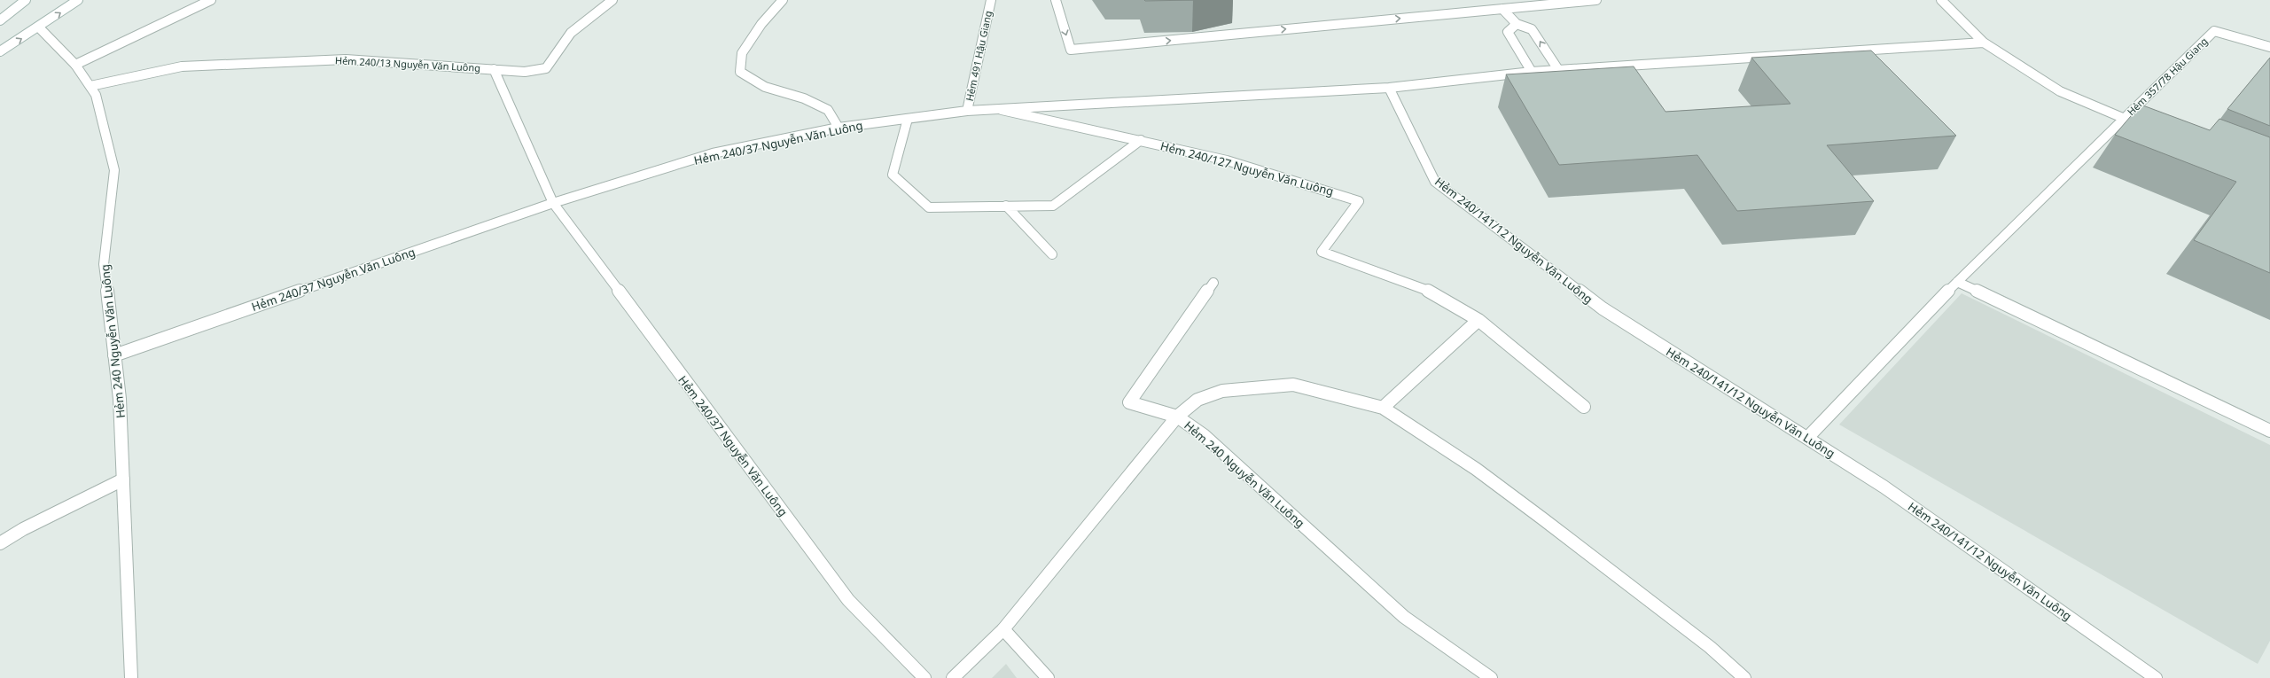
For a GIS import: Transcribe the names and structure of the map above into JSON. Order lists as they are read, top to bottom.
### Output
{
  "streets": {
    "street": [
      "Hẻm 491 Hậu Giang",
      "Hẻm 240/13 Nguyễn Văn Luông",
      "Hẻm 357/78 Hậu Giang",
      "Hẻm 240/37 Nguyễn Văn Luông",
      "Hẻm 240/127 Nguyễn Văn Luông",
      "Hẻm 240/141/12 Nguyễn Văn Luông",
      "Hẻm 240 Nguyễn Văn Luông"
    ]
  },
  "crossings": [
    ["Hẻm 491 Hậu Giang", "Hẻm 240/37 Nguyễn Văn Luông"],
    ["Hẻm 491 Hậu Giang", "Hẻm 240/127 Nguyễn Văn Luông"],
    ["Hẻm 240/13 Nguyễn Văn Luông", "Hẻm 240 Nguyễn Văn Luông"],
    ["Hẻm 240/37 Nguyễn Văn Luông", "Hẻm 240/127 Nguyễn Văn Luông"],
    ["Hẻm 240/37 Nguyễn Văn Luông", "Hẻm 240 Nguyễn Văn Luông"],
    ["Hẻm 240/127 Nguyễn Văn Luông", "Hẻm 240/141/12 Nguyễn Văn Luông"]
  ]
}
